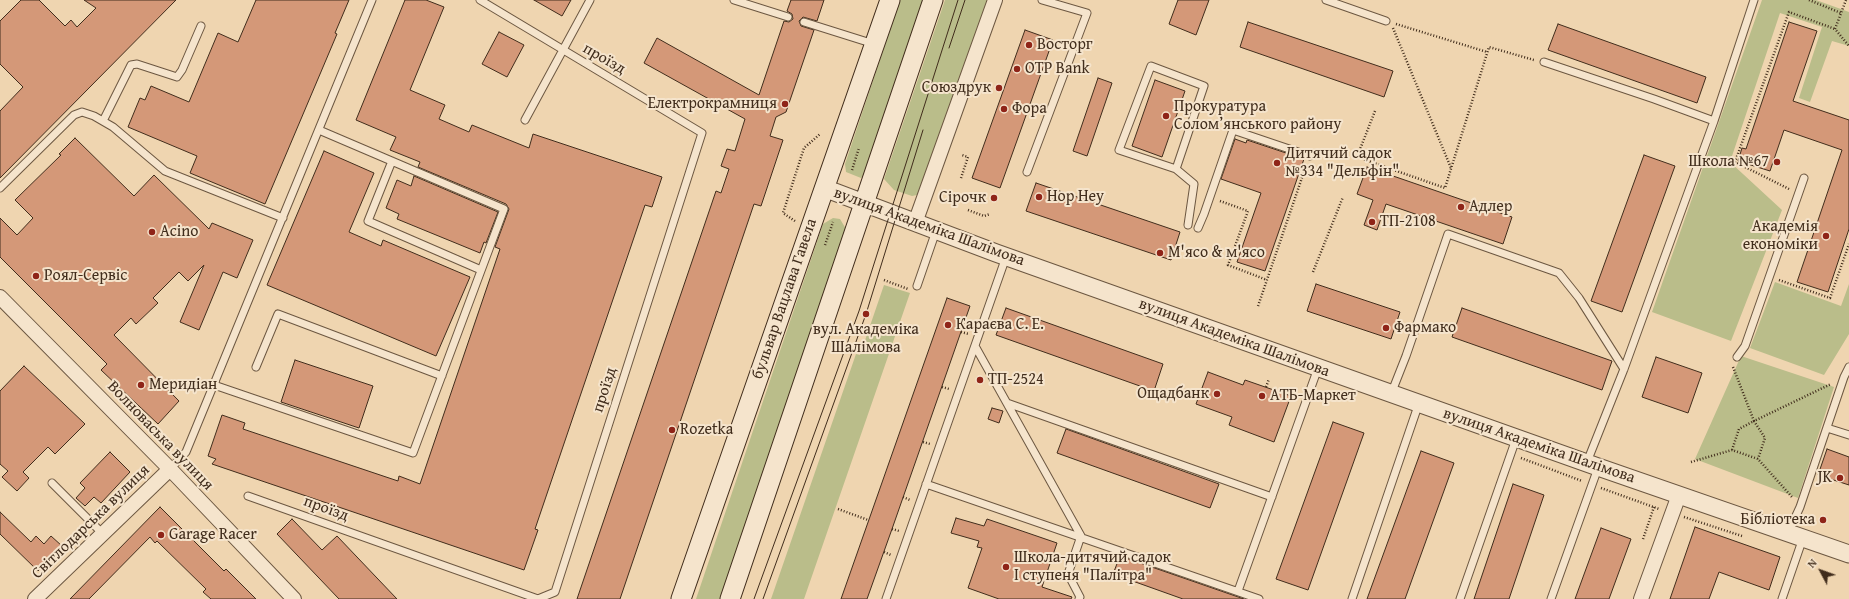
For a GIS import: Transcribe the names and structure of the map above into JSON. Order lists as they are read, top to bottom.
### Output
{
  "streets": {
    "main road": ["бульвар Вацлава Гавела"],
    "street": ["вулиця Академіка Шалімова", "Волноваська вулиця", "Світлодарська вулиця"],
    "lane": ["проїзд"]
  },
  "crossings": [
    ["вулиця Академіка Шалімова", "бульвар Вацлава Гавела"],
    ["Волноваська вулиця", "Світлодарська вулиця"]
  ],
  "places": [
    "Восторг",
    "OTP Bank",
    "Союздрук",
    "Електрокрамниця",
    "Фора",
    "Прокуратура Солом’янського району",
    "Школа №67",
    "Дитячий садок №334 \"Дельфін\"",
    "Hop Hey",
    "Сірочк",
    "Адлер",
    "ТП-2108",
    "Acino",
    "Академія економіки",
    "М'ясо & м'ясо",
    "Роял-Сервіс",
    "вул. Академіка Шалімова",
    "Караєва С. Е.",
    "Фармако",
    "ТП-2524",
    "Меридіан",
    "Ощадбанк",
    "АТБ-Маркет",
    "Rozetka",
    "JK",
    "Бібліотека",
    "Garage Racer",
    "Школа-дитячий садок І ступеня \"Палітра\""
  ],
  "north": "top left"
}
